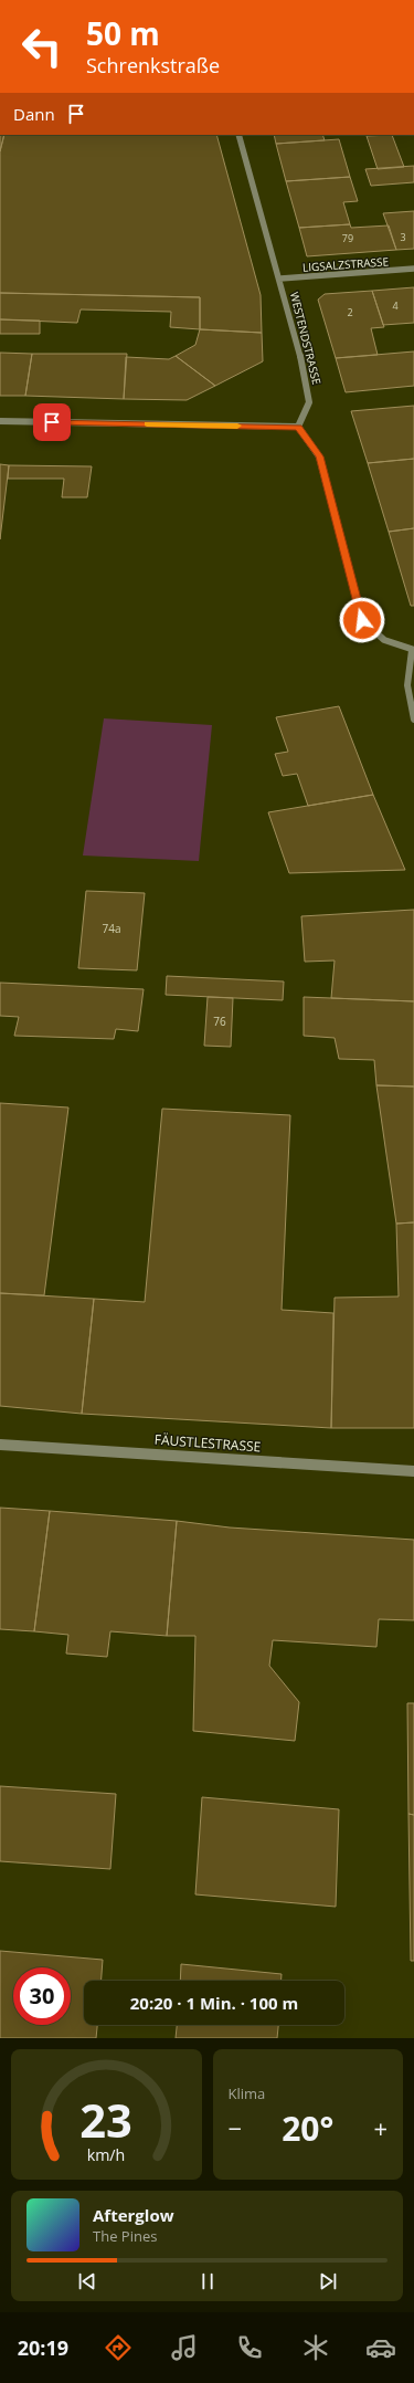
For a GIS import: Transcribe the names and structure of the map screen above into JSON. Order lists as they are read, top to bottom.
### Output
{
  "streets": {
    "street": ["LIGSALZSTRASSE", "WESTENDSTRASSE", "FÄUSTLESTRASSE"]
  },
  "crossings": [
    ["LIGSALZSTRASSE", "WESTENDSTRASSE"]
  ],
  "house_numbers": [
    "3",
    "79",
    "4",
    "2",
    "74a",
    "76"
  ],
  "page": {
    "turn": ["50 m", "Schrenkstraße"],
    "then": "Dann",
    "limit": "30",
    "trip": "20:20 · 1 Min. · 100 m",
    "tile": "Klima",
    "heat": ["−", "20°", "+"],
    "song": ["Afterglow", "The Pines"],
    "tabs": "20:19",
    "gauge": ["23", "km/h"]
  }
}
